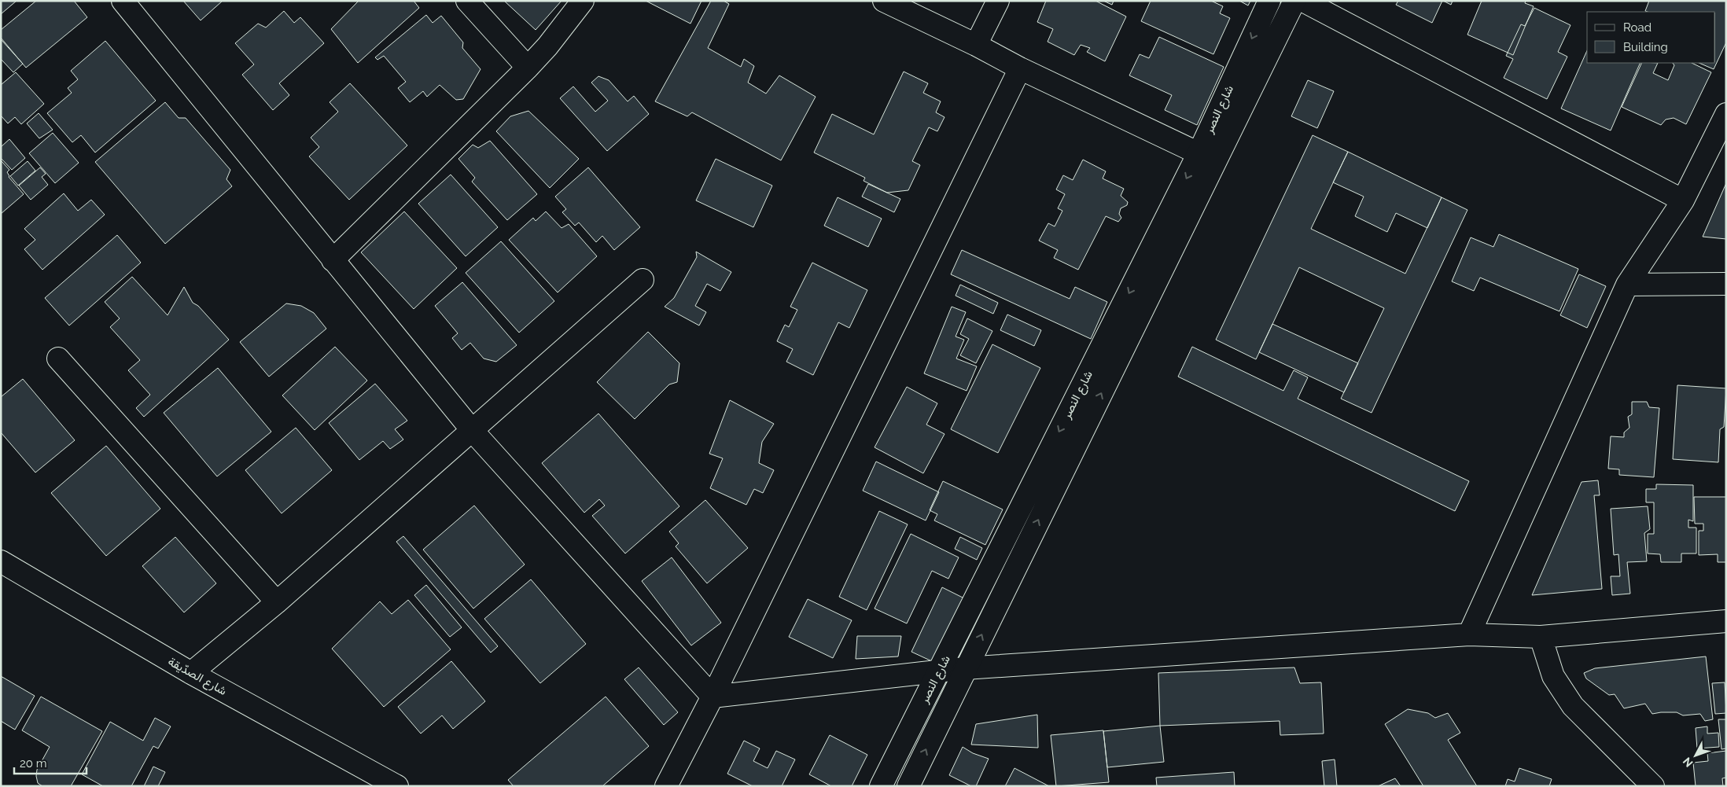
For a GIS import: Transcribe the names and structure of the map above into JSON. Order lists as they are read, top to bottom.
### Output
{
  "streets": {
    "street": ["شارع النصر", "شارع الصدّيقة"]
  },
  "legend": ["Road", "Building"],
  "scale_bar": "20 m",
  "north": "bottom left"
}
